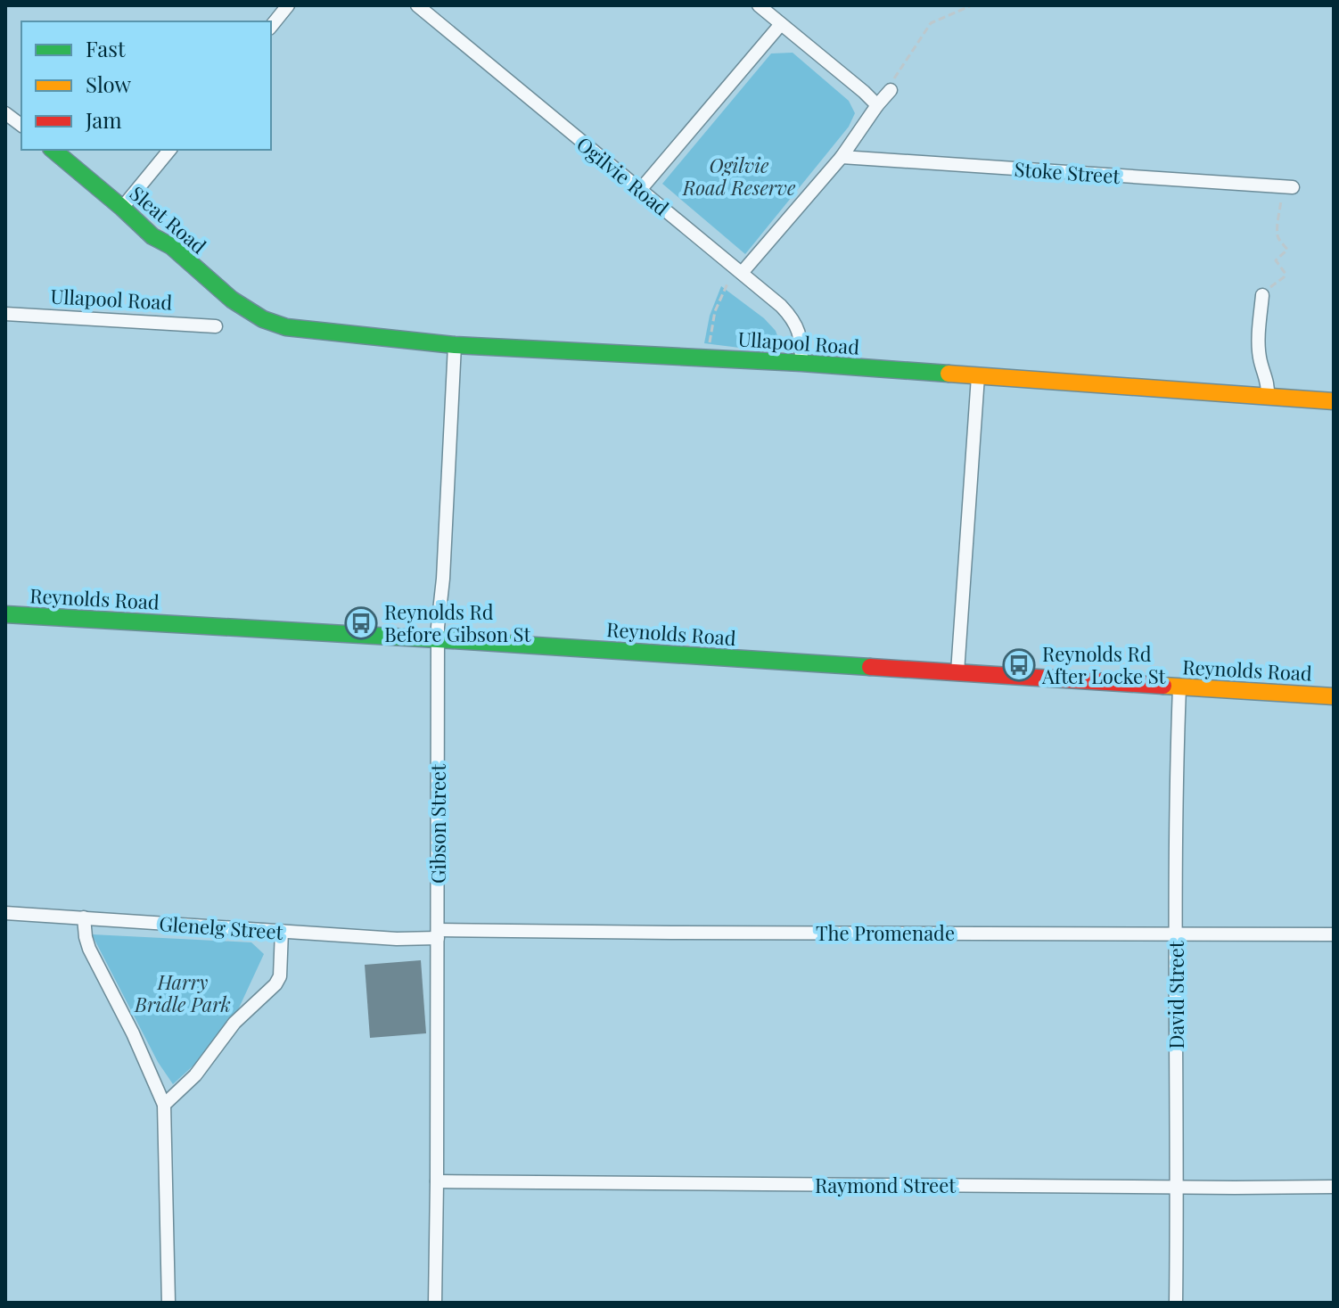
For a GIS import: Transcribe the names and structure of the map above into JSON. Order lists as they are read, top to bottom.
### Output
{
  "streets": {
    "street": [
      "Stoke Street",
      "Ogilvie Road",
      "Sleat Road",
      "Ullapool Road",
      "Reynolds Road",
      "Gibson Street",
      "Glenelg Street",
      "The Promenade",
      "David Street",
      "Raymond Street"
    ]
  },
  "crossings": [
    ["Ogilvie Road", "Ullapool Road"],
    ["Sleat Road", "Ullapool Road"],
    ["Ullapool Road", "Gibson Street"],
    ["Reynolds Road", "Gibson Street"],
    ["Reynolds Road", "David Street"],
    ["Gibson Street", "Glenelg Street"],
    ["Gibson Street", "The Promenade"],
    ["Gibson Street", "Raymond Street"],
    ["Glenelg Street", "The Promenade"],
    ["The Promenade", "David Street"],
    ["David Street", "Raymond Street"]
  ],
  "parks": ["Ogilvie Road Reserve", "Harry Bridle Park"],
  "places": {
    "bus stop": ["Reynolds Rd Before Gibson St", "Reynolds Rd After Locke St"]
  },
  "legend": ["Fast", "Slow", "Jam"]
}
